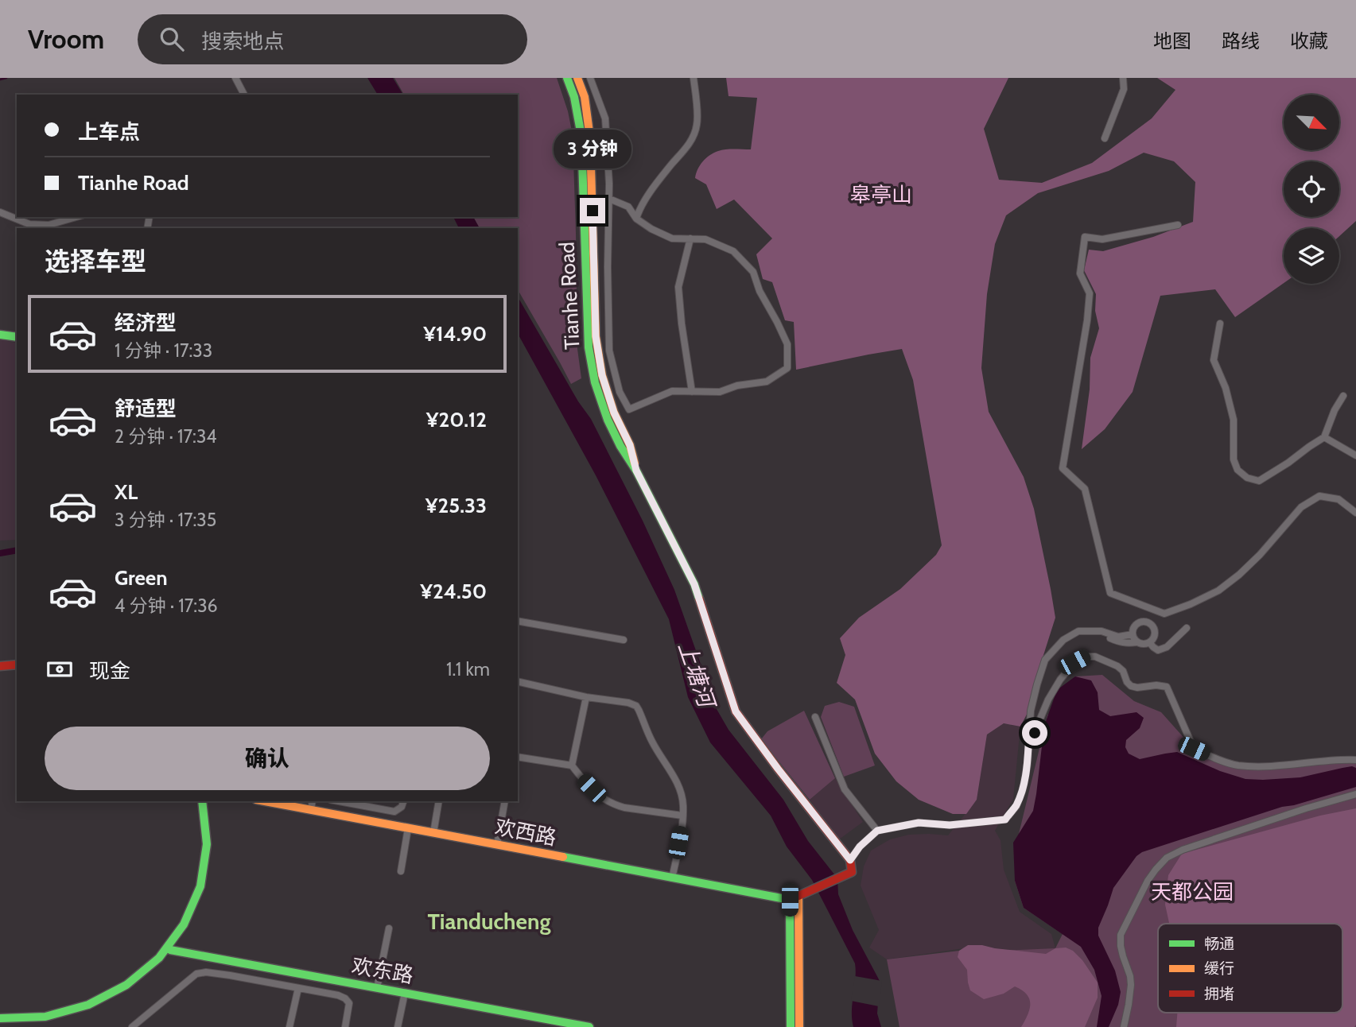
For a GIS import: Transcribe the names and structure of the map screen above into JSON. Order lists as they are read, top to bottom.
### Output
{
  "streets": {
    "main road": ["Tianhe Road", "欢西路", "欢东路"]
  },
  "districts": ["Tianducheng"],
  "water": ["上塘河"],
  "parks": ["皋亭山", "天都公园"],
  "legend": ["畅通", "缓行", "拥堵"],
  "north": "bottom right",
  "page": {
    "header": "Vroom",
    "search": "搜索地点",
    "nav": ["地图", "路线", "收藏"],
    "banner": ["上车点", "Tianhe Road"],
    "bubble": "3 分钟",
    "heading": "选择车型",
    "list": [
      {
        "name": "经济型",
        "note": "1 分钟 · 17:33",
        "value": "¥14.90"
      },
      {
        "name": "舒适型",
        "note": "2 分钟 · 17:34",
        "value": "¥20.12"
      },
      {
        "name": "XL",
        "note": "3 分钟 · 17:35",
        "value": "¥25.33"
      },
      {
        "name": "Green",
        "note": "4 分钟 · 17:36",
        "value": "¥24.50"
      }
    ],
    "pay": ["现金", "1.1 km"],
    "buttons": "确认"
  }
}
